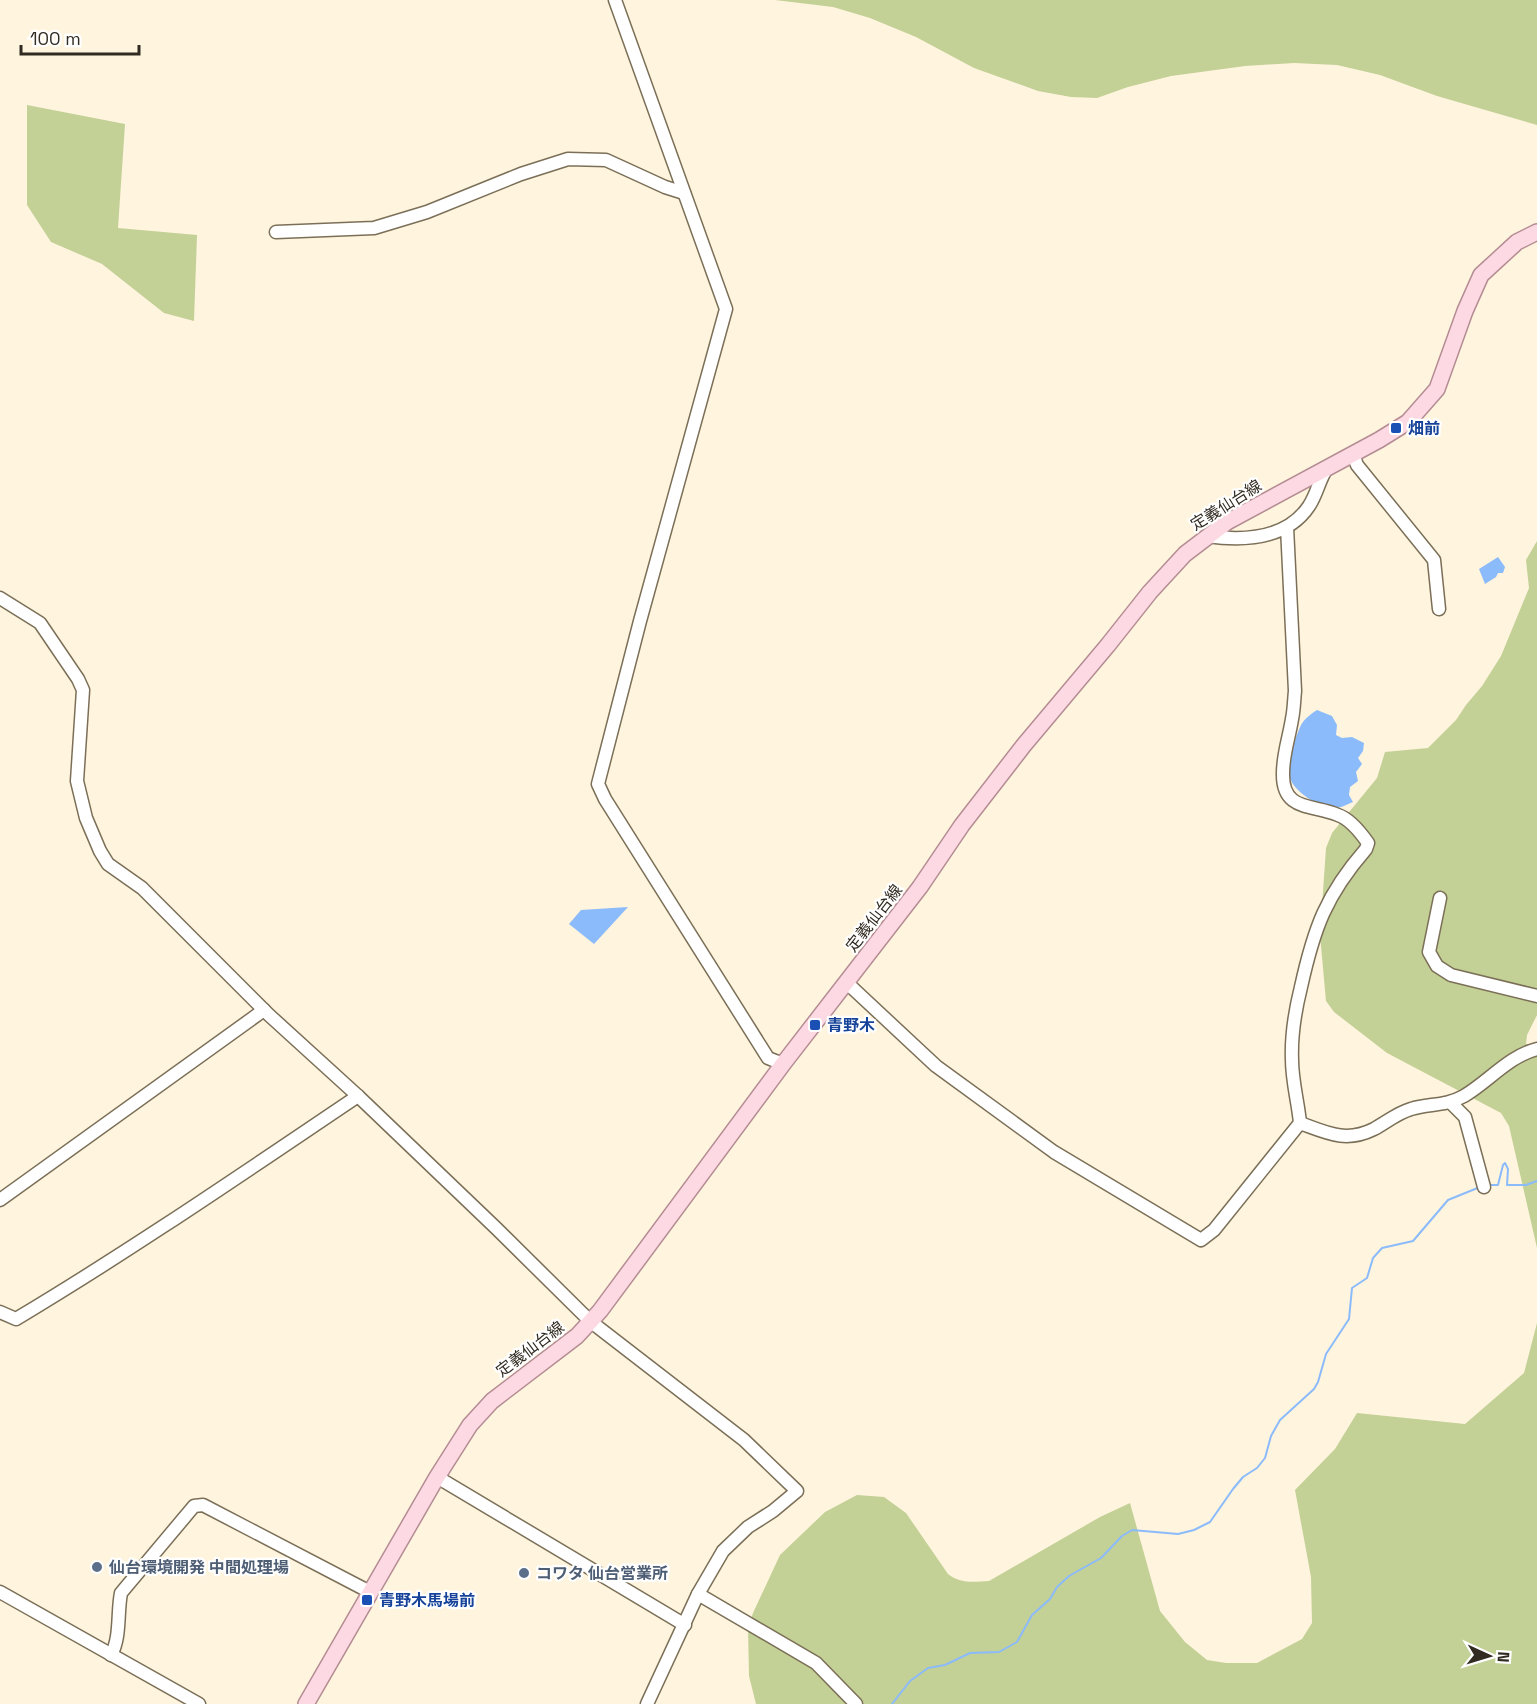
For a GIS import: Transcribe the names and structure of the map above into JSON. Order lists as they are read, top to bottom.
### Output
{
  "streets": {
    "main road": ["定義仙台線"]
  },
  "places": {
    "transit": ["畑前", "青野木", "青野木馬場前"],
    "other": ["仙台環境開発 中間処理場", "コワタ 仙台営業所"]
  },
  "scale_bar": "100 m",
  "north": "right"
}
